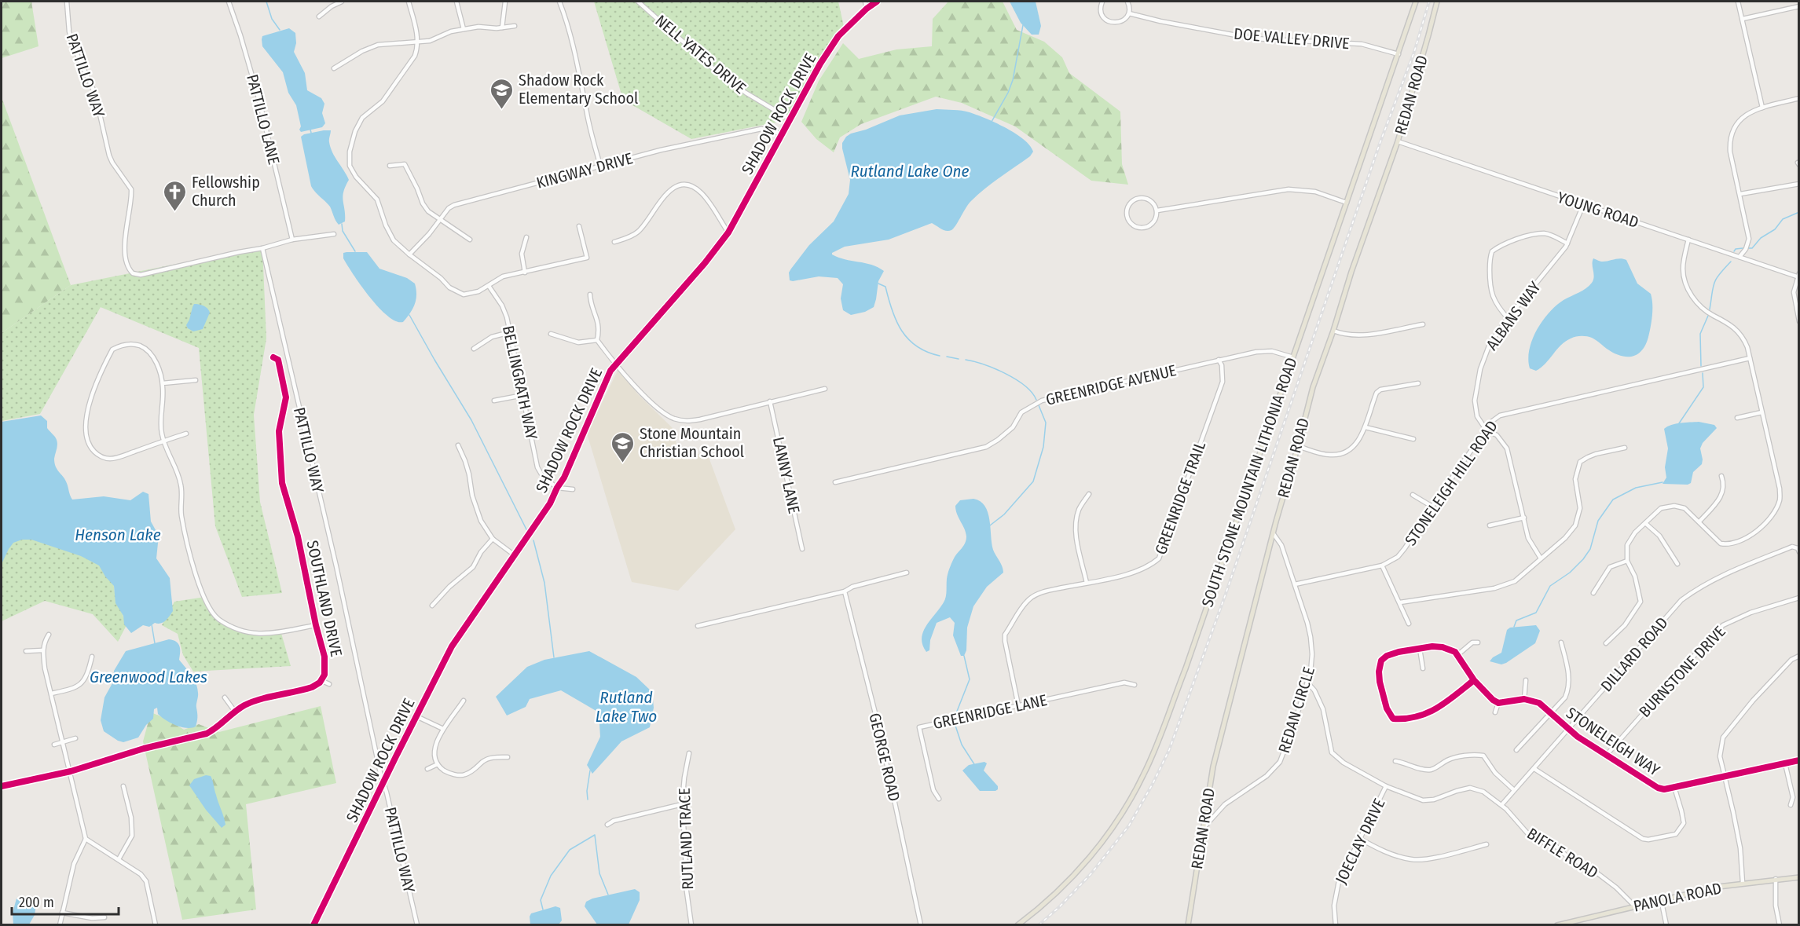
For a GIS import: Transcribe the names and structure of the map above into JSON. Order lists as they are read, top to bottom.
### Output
{
  "streets": {
    "main road": ["REDAN ROAD", "SOUTH STONE MOUNTAIN LITHONIA ROAD", "PANOLA ROAD"],
    "street": [
      "DOE VALLEY DRIVE",
      "NELL YATES DRIVE",
      "PATTILLO WAY",
      "SHADOW ROCK DRIVE",
      "PATTILLO LANE",
      "KINGWAY DRIVE",
      "YOUNG ROAD",
      "ALBANS WAY",
      "BELLINGRATH WAY",
      "GREENRIDGE AVENUE",
      "LANNY LANE",
      "STONELEIGH HILL ROAD",
      "GREENRIDGE TRAIL",
      "SOUTHLAND DRIVE",
      "DILLARD ROAD",
      "BURNSTONE DRIVE",
      "REDAN CIRCLE",
      "GREENRIDGE LANE",
      "STONELEIGH WAY",
      "GEORGE ROAD",
      "RUTLAND TRACE",
      "JOECLAY DRIVE",
      "BIFFLE ROAD"
    ]
  },
  "crossings": [
    ["DOE VALLEY DRIVE", "SOUTH STONE MOUNTAIN LITHONIA ROAD"],
    ["NELL YATES DRIVE", "SHADOW ROCK DRIVE"],
    ["PATTILLO WAY", "SHADOW ROCK DRIVE"],
    ["REDAN ROAD", "YOUNG ROAD"],
    ["REDAN ROAD", "REDAN CIRCLE"],
    ["SHADOW ROCK DRIVE", "KINGWAY DRIVE"],
    ["SHADOW ROCK DRIVE", "BELLINGRATH WAY"],
    ["YOUNG ROAD", "ALBANS WAY"],
    ["ALBANS WAY", "STONELEIGH HILL ROAD"],
    ["GREENRIDGE AVENUE", "SOUTH STONE MOUNTAIN LITHONIA ROAD"],
    ["GREENRIDGE AVENUE", "GREENRIDGE TRAIL"],
    ["STONELEIGH HILL ROAD", "REDAN CIRCLE"],
    ["GREENRIDGE TRAIL", "GREENRIDGE LANE"],
    ["DILLARD ROAD", "STONELEIGH WAY"],
    ["DILLARD ROAD", "BIFFLE ROAD"],
    ["BURNSTONE DRIVE", "STONELEIGH WAY"],
    ["REDAN CIRCLE", "BIFFLE ROAD"],
    ["JOECLAY DRIVE", "BIFFLE ROAD"],
    ["BIFFLE ROAD", "PANOLA ROAD"]
  ],
  "water": [
    "Rutland Lake One",
    "Henson Lake",
    "Greenwood Lakes",
    "Rutland Lake Two"
  ],
  "places": {
    "school or university": ["Shadow Rock Elementary School", "Stone Mountain Christian School"],
    "church": ["Fellowship Church"]
  },
  "scale_bar": "200 m"
}
